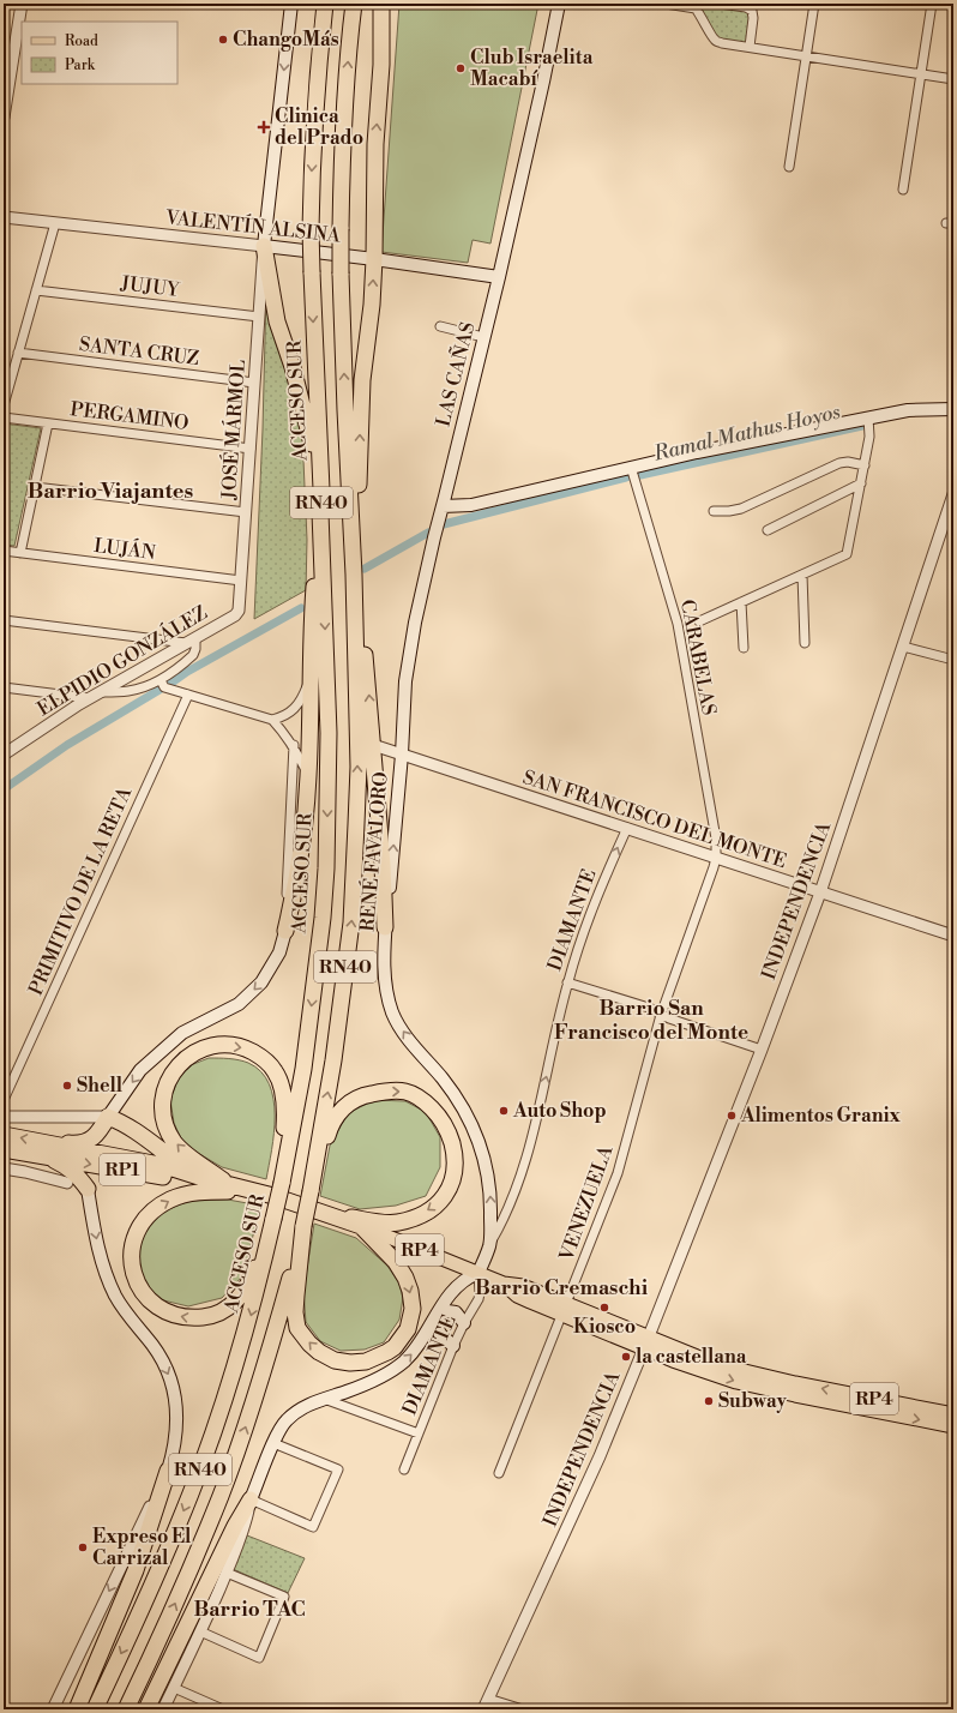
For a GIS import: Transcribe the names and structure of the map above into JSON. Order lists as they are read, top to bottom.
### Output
{
  "streets": {
    "highway": [
      "ACCESO SUR",
      "RN40",
      "RP1",
      "RP4"
    ],
    "main road": ["VALENTÍN ALSINA", "LAS CAÑAS", "RENÉ FAVALORO"],
    "street": [
      "JUJUY",
      "SANTA CRUZ",
      "PERGAMINO",
      "JOSÉ MÁRMOL",
      "LUJÁN",
      "CARABELAS",
      "ELPIDIO GONZÁLEZ",
      "SAN FRANCISCO DEL MONTE",
      "PRIMITIVO DE LA RETA",
      "INDEPENDENCIA",
      "DIAMANTE",
      "VENEZUELA"
    ]
  },
  "crossings": [
    ["VALENTÍN ALSINA", "LAS CAÑAS"],
    ["VALENTÍN ALSINA", "JOSÉ MÁRMOL"],
    ["JUJUY", "JOSÉ MÁRMOL"],
    ["SANTA CRUZ", "JOSÉ MÁRMOL"],
    ["LAS CAÑAS", "SAN FRANCISCO DEL MONTE"],
    ["LAS CAÑAS", "RENÉ FAVALORO"],
    ["PERGAMINO", "JOSÉ MÁRMOL"],
    ["JOSÉ MÁRMOL", "LUJÁN"],
    ["JOSÉ MÁRMOL", "ELPIDIO GONZÁLEZ"],
    ["CARABELAS", "SAN FRANCISCO DEL MONTE"],
    ["CARABELAS", "VENEZUELA"],
    ["SAN FRANCISCO DEL MONTE", "RENÉ FAVALORO"],
    ["SAN FRANCISCO DEL MONTE", "INDEPENDENCIA"],
    ["SAN FRANCISCO DEL MONTE", "DIAMANTE"],
    ["SAN FRANCISCO DEL MONTE", "VENEZUELA"],
    ["RENÉ FAVALORO", "DIAMANTE"],
    ["RENÉ FAVALORO", "RP4"],
    ["INDEPENDENCIA", "RP4"],
    ["DIAMANTE", "RP4"],
    ["RP1", "RP4"],
    ["VENEZUELA", "RP4"]
  ],
  "one_way": ["RENÉ FAVALORO", "DIAMANTE"],
  "districts": [
    "Barrio Viajantes",
    "Barrio San Francisco del Monte",
    "Barrio Cremaschi",
    "Barrio TAC"
  ],
  "water": ["Ramal Mathus Hoyos"],
  "places": {
    "other": [
      "ChangoMás",
      "Club Israelita Macabí",
      "Shell",
      "Auto Shop",
      "Alimentos Granix",
      "Kiosco",
      "la castellana",
      "Subway",
      "Expreso El Carrizal"
    ],
    "health": ["Clinica del Prado"]
  },
  "legend": ["Road", "Park"]
}
